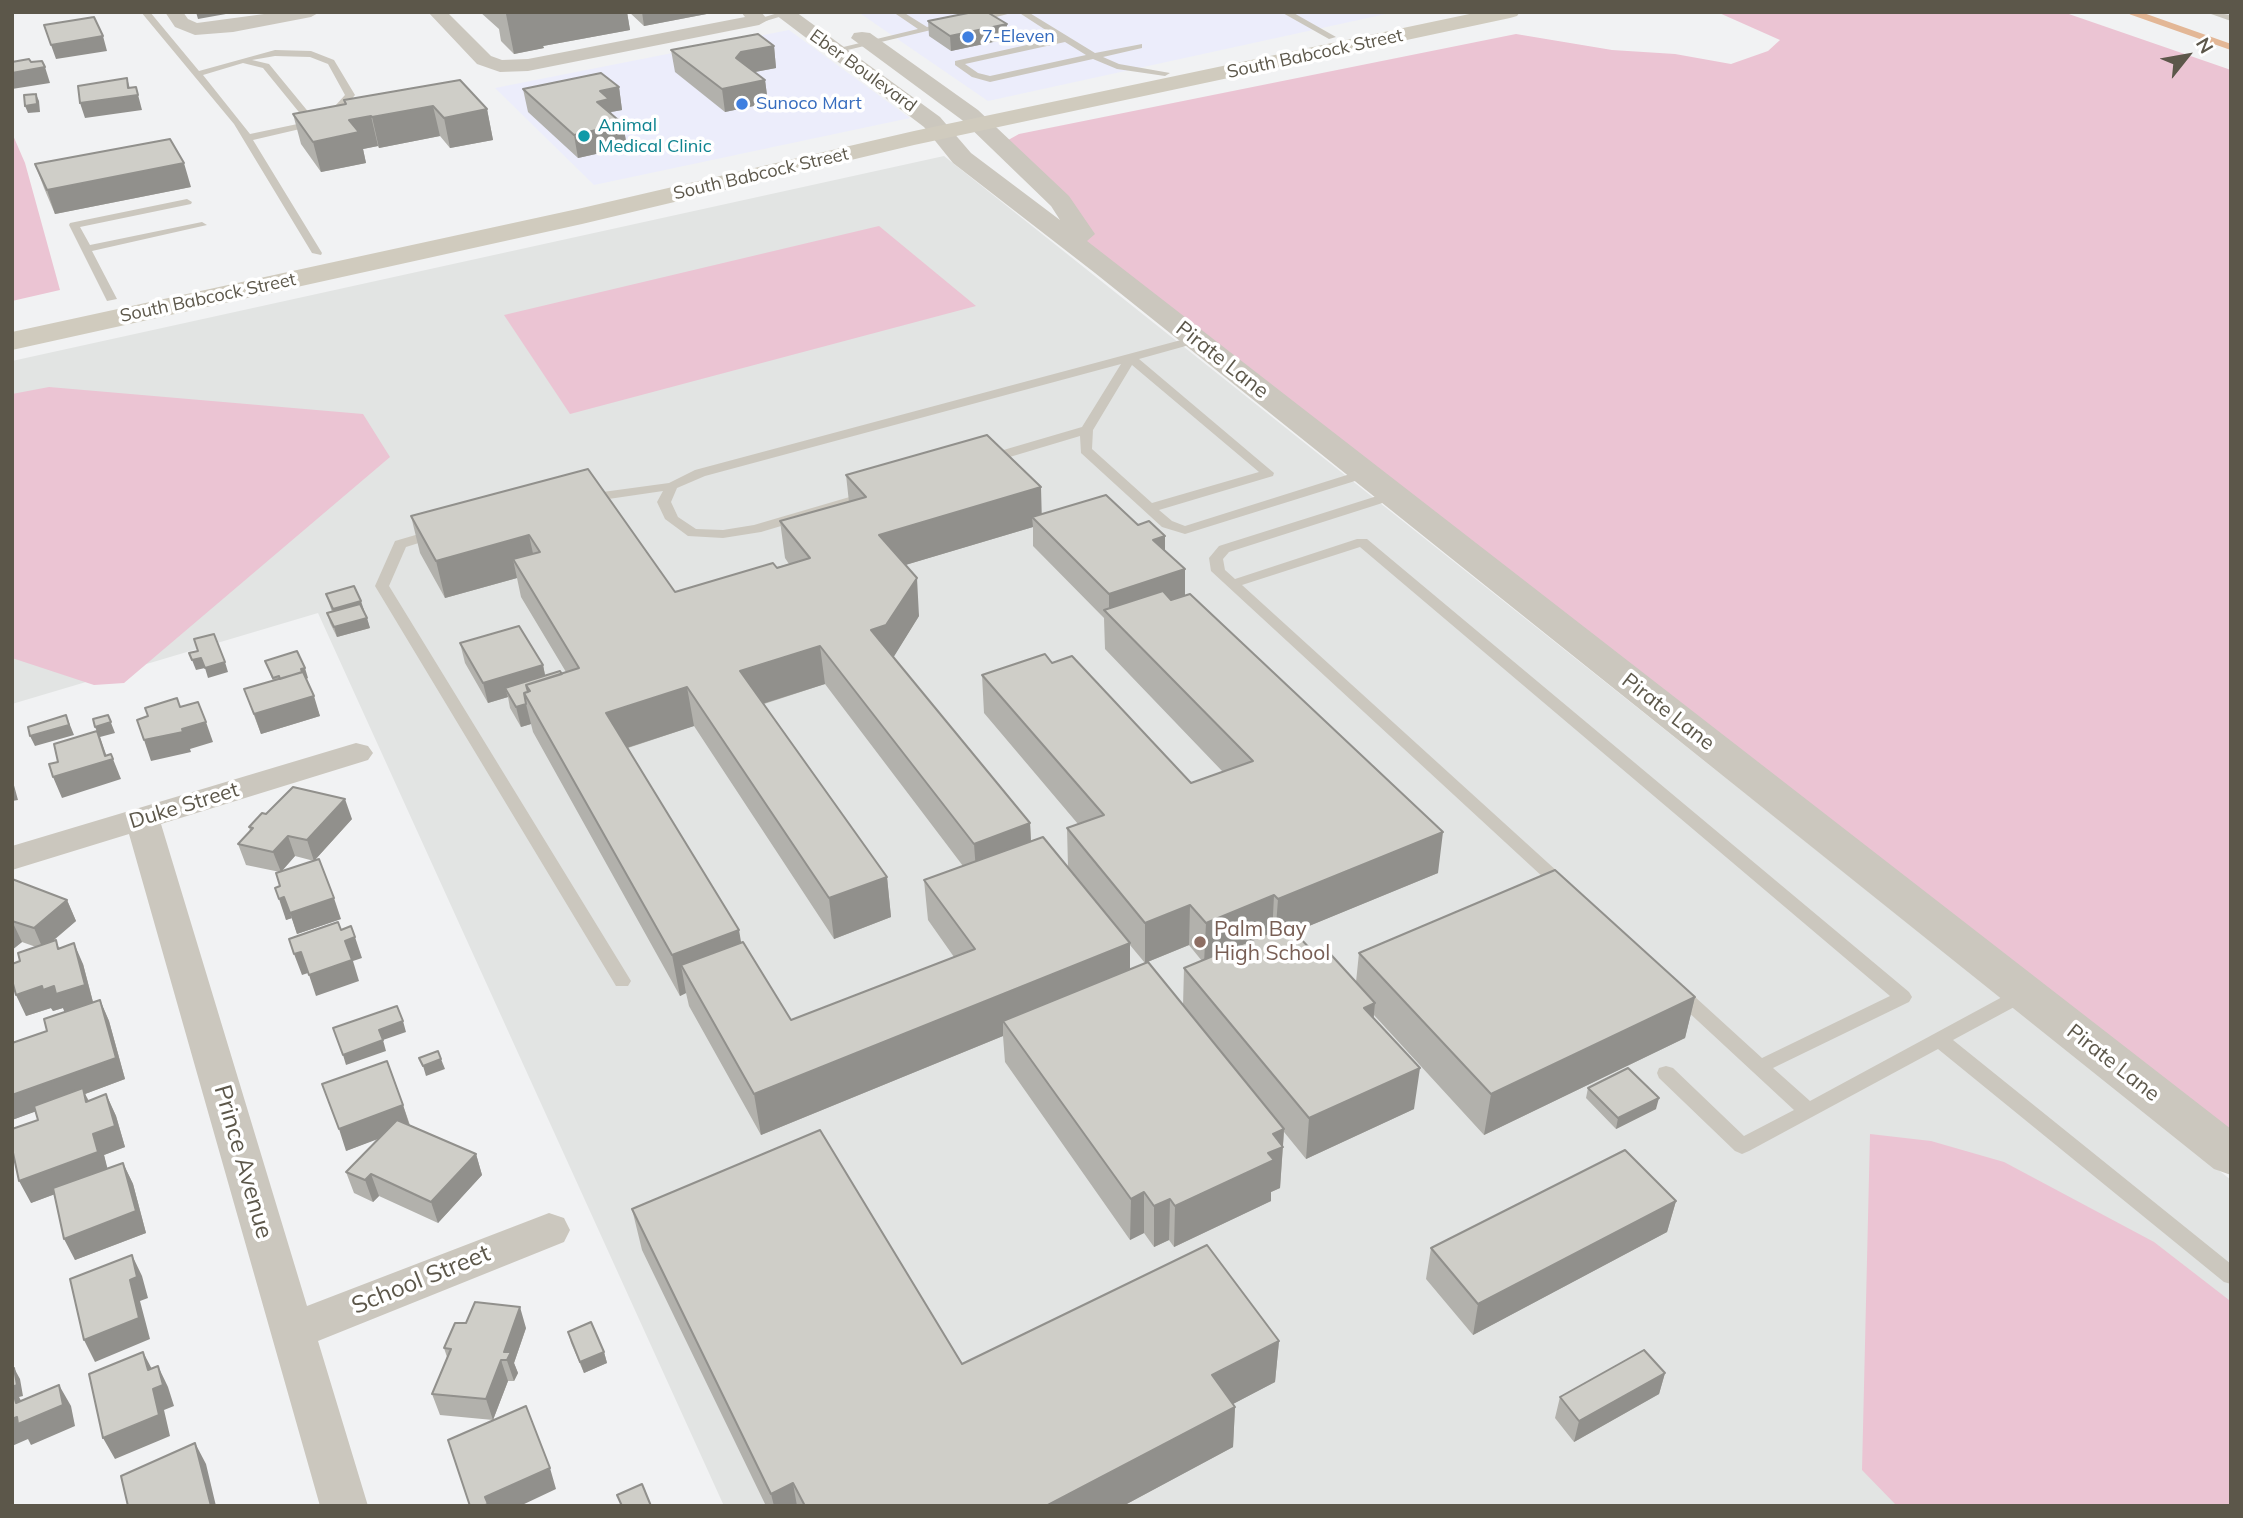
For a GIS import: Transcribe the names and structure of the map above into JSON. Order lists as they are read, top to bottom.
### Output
{
  "streets": {
    "main road": ["South Babcock Street"],
    "street": [
      "Eber Boulevard",
      "Pirate Lane",
      "Duke Street",
      "Prince Avenue",
      "School Street"
    ]
  },
  "crossings": [
    ["South Babcock Street", "Eber Boulevard"],
    ["South Babcock Street", "Pirate Lane"],
    ["Eber Boulevard", "Pirate Lane"],
    ["Duke Street", "Prince Avenue"],
    ["Prince Avenue", "School Street"]
  ],
  "places": [
    "7-Eleven",
    "Sunoco Mart",
    "Animal Medical Clinic",
    "Palm Bay High School"
  ],
  "north": "top right"
}
